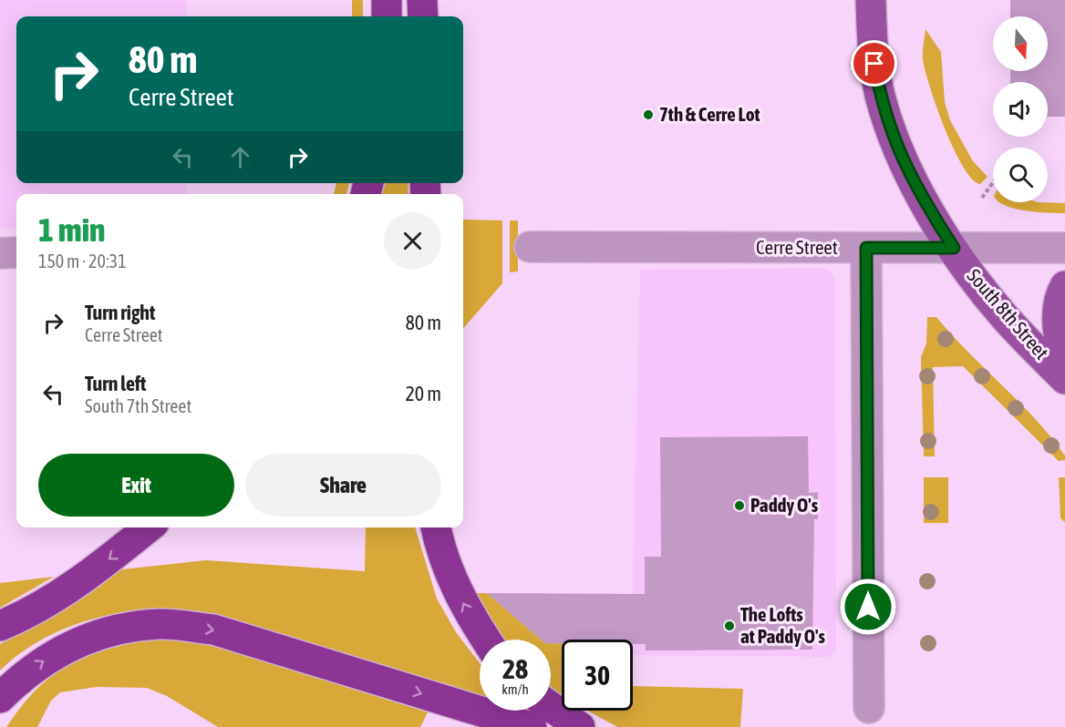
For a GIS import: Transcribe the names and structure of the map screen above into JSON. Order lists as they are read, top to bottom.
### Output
{
  "streets": {
    "main road": ["South 8th Street"],
    "street": ["Cerre Street"]
  },
  "crossings": [
    ["Cerre Street", "South 8th Street"]
  ],
  "places": ["7th & Cerre Lot", "Paddy O's", "The Lofts at Paddy O's"],
  "north": "bottom",
  "page": {
    "turn": ["80 m", "Cerre Street"],
    "heading": ["1 min", "150 m · 20:31"],
    "list": [
      {
        "name": "Turn right",
        "note": "Cerre Street",
        "value": "80 m"
      },
      {
        "name": "Turn left",
        "note": "South 7th Street",
        "value": "20 m"
      }
    ],
    "buttons": ["Exit", "Share"],
    "speed": "28 km/h",
    "limit": "30"
  }
}
